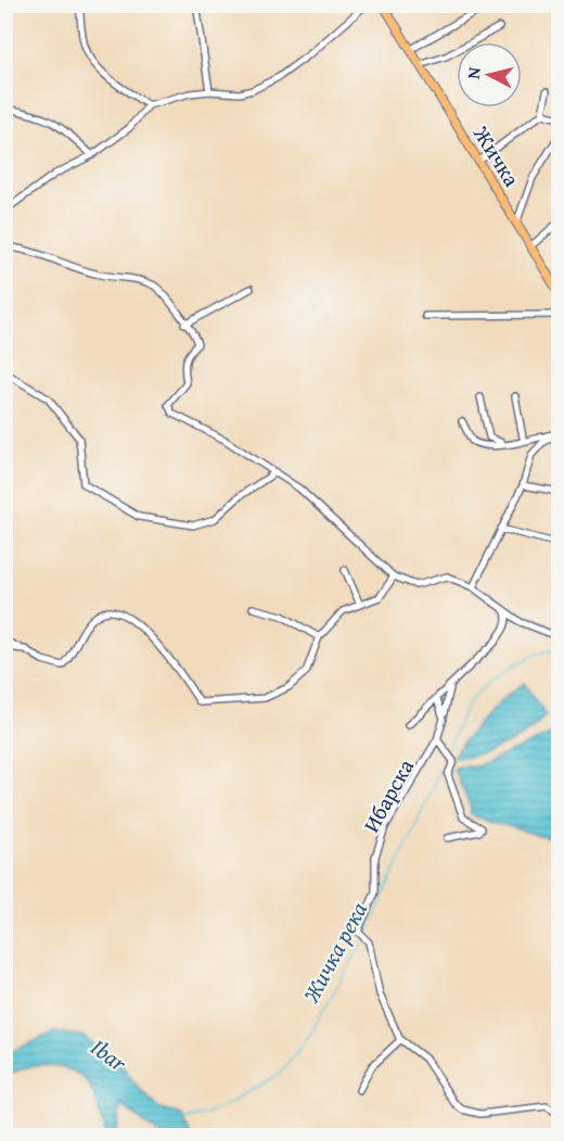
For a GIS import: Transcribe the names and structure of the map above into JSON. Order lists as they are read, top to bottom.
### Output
{
  "streets": {
    "main road": ["Жичка"],
    "street": ["Ибарска"]
  },
  "water": ["Жичка река", "Ibar"],
  "north": "left"
}
